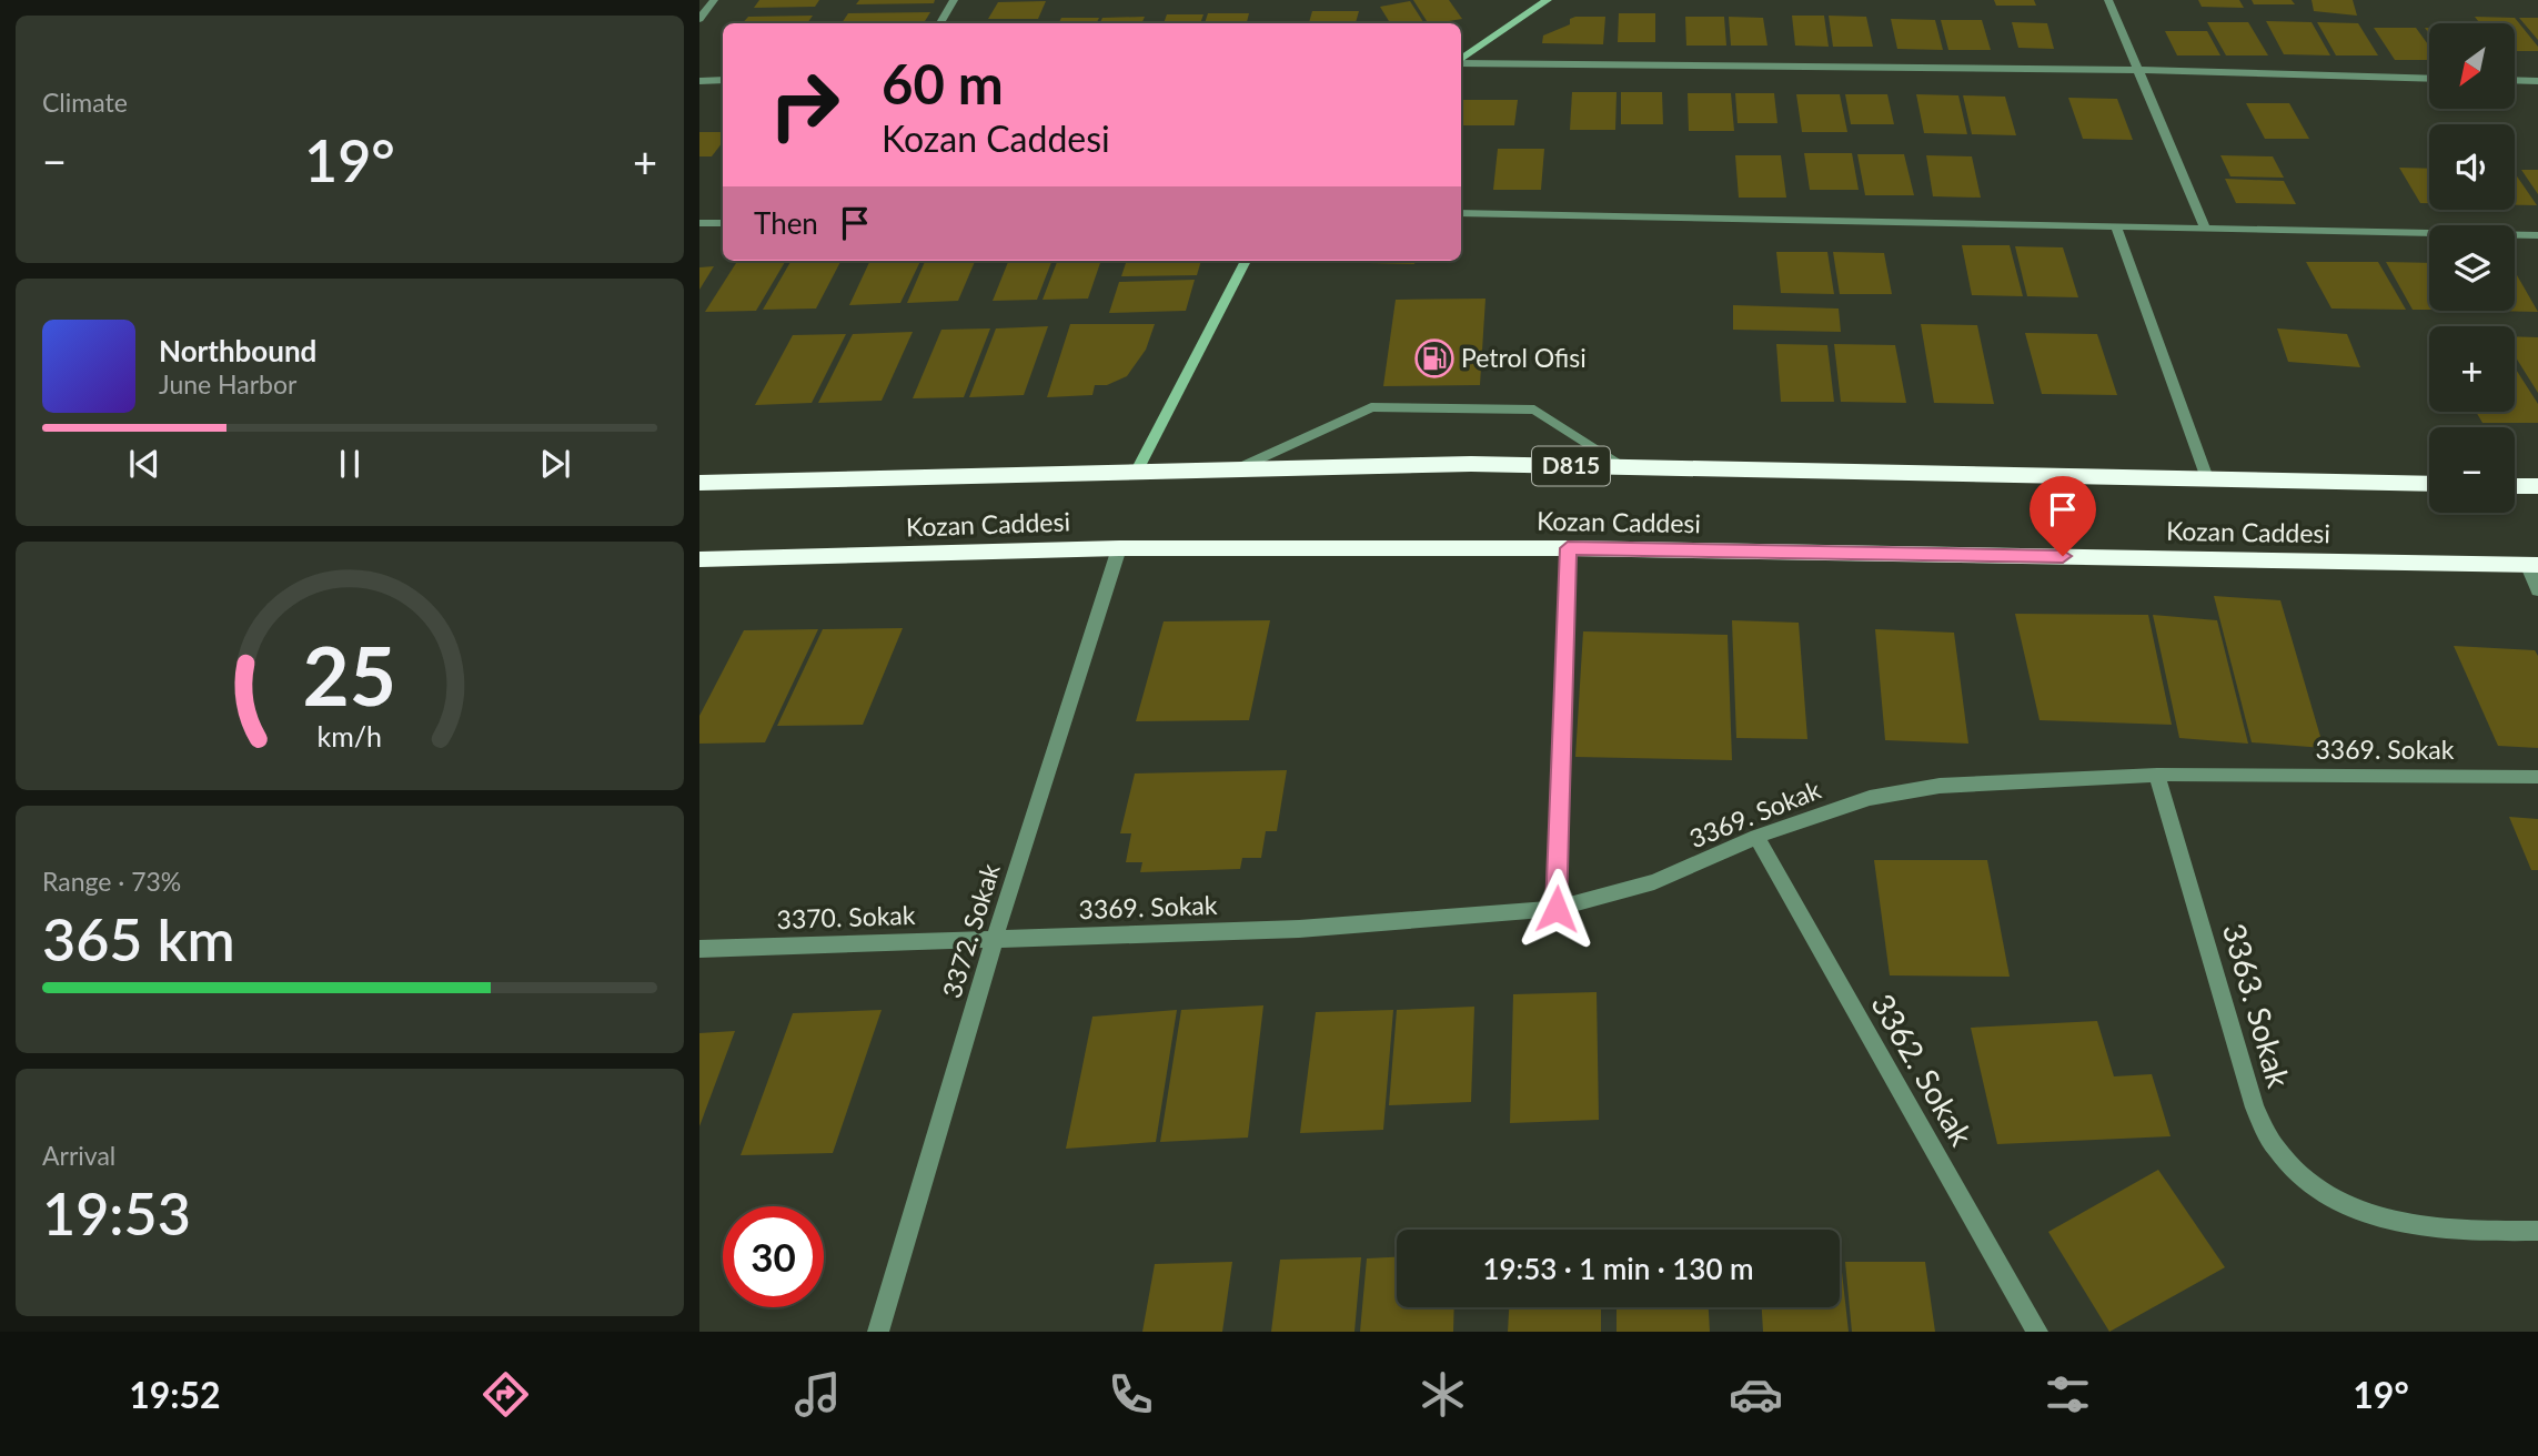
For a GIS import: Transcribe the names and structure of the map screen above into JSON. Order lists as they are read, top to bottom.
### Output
{
  "streets": {
    "highway": ["D815", "Kozan Caddesi"],
    "street": [
      "3369. Sokak",
      "3370. Sokak",
      "3372. Sokak",
      "3363. Sokak",
      "3362. Sokak"
    ]
  },
  "crossings": [
    ["Kozan Caddesi", "3372. Sokak"],
    ["3369. Sokak", "3370. Sokak"],
    ["3369. Sokak", "3372. Sokak"],
    ["3369. Sokak", "3363. Sokak"],
    ["3369. Sokak", "3362. Sokak"],
    ["3370. Sokak", "3372. Sokak"]
  ],
  "places": {
    "fuel station": ["Petrol Ofisi"]
  },
  "north": "bottom left",
  "page": {
    "tile": [
      "Climate",
      ["Range · 73%", "365 km"],
      ["Arrival", "19:53"]
    ],
    "map_buttons": ["+", "−"],
    "turn": ["60 m", "Kozan Caddesi"],
    "heat": ["−", "19°", "+"],
    "then": "Then",
    "song": ["Northbound", "June Harbor"],
    "limit": "30",
    "trip": "19:53 · 1 min · 130 m",
    "tabs": ["19:52", "19°"],
    "gauge": ["25", "km/h"]
  }
}
